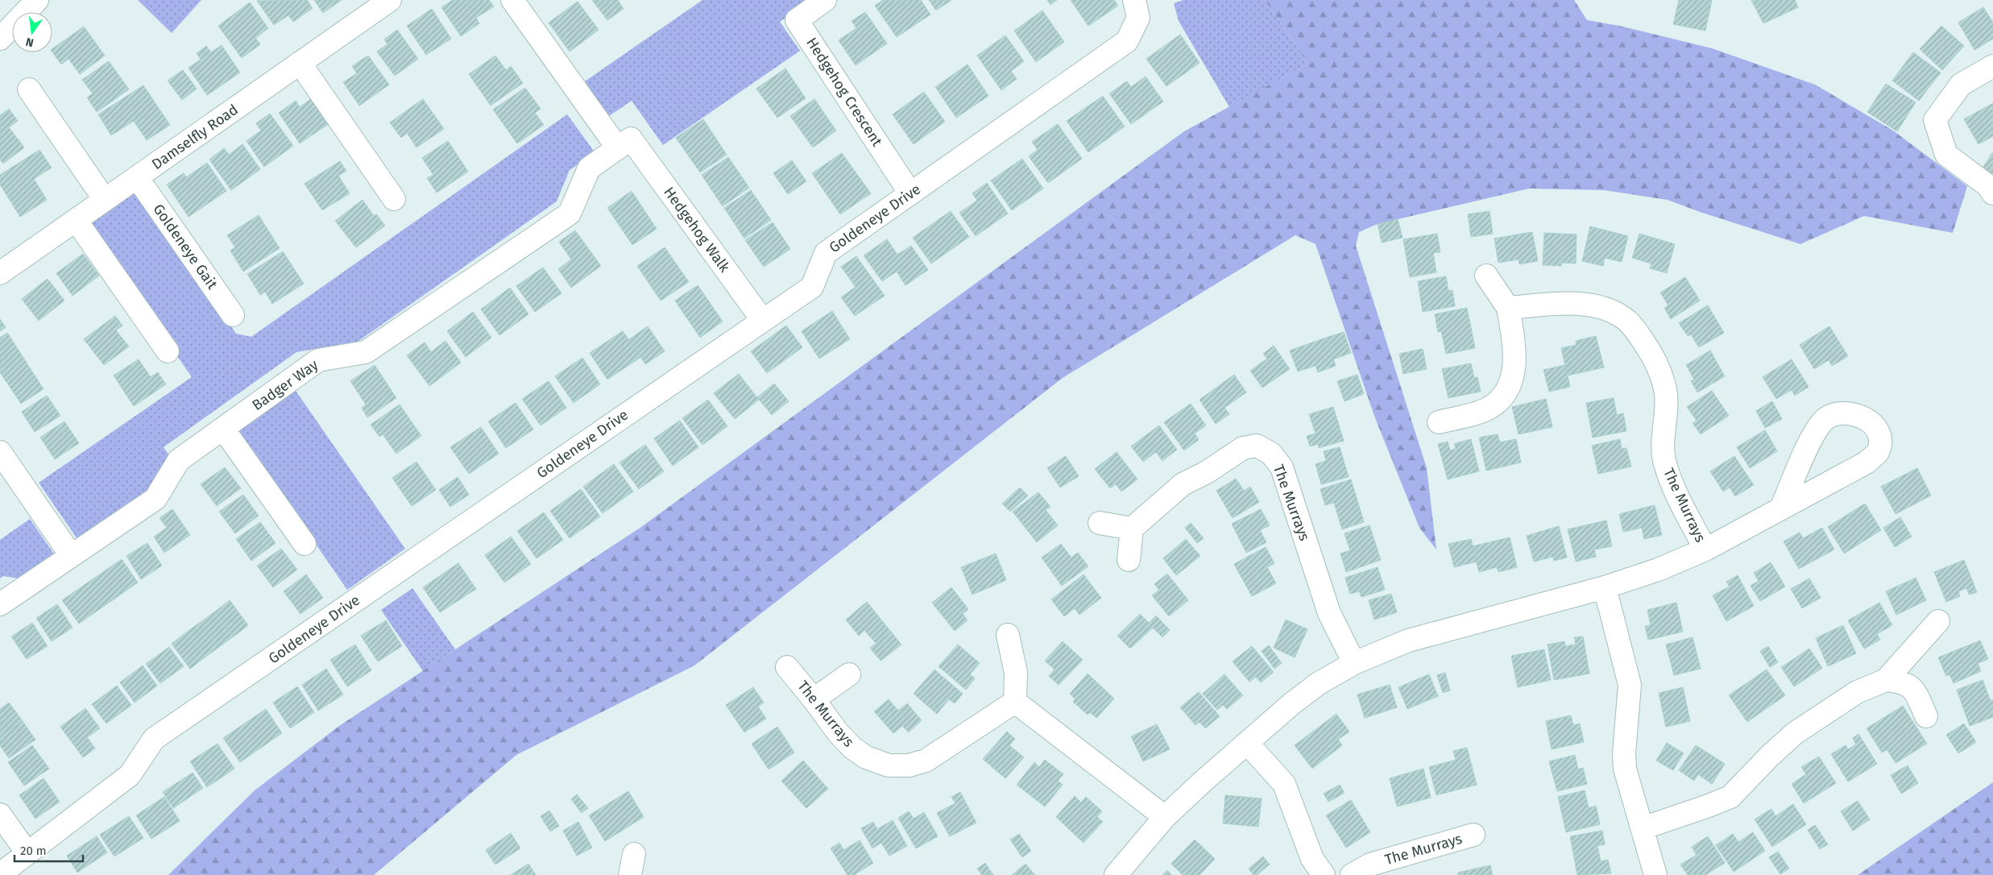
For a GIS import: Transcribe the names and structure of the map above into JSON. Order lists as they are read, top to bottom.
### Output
{
  "streets": {
    "street": [
      "Hedgehog Crescent",
      "Damselfly Road",
      "Goldeneye Drive",
      "Hedgehog Walk",
      "Goldeneye Gait",
      "Badger Way",
      "The Murrays"
    ]
  },
  "crossings": [
    ["Hedgehog Crescent", "Goldeneye Drive"],
    ["Damselfly Road", "Goldeneye Gait"],
    ["Goldeneye Drive", "Hedgehog Walk"],
    ["Hedgehog Walk", "Badger Way"]
  ],
  "scale_bar": "20 m",
  "north": "bottom"
}
